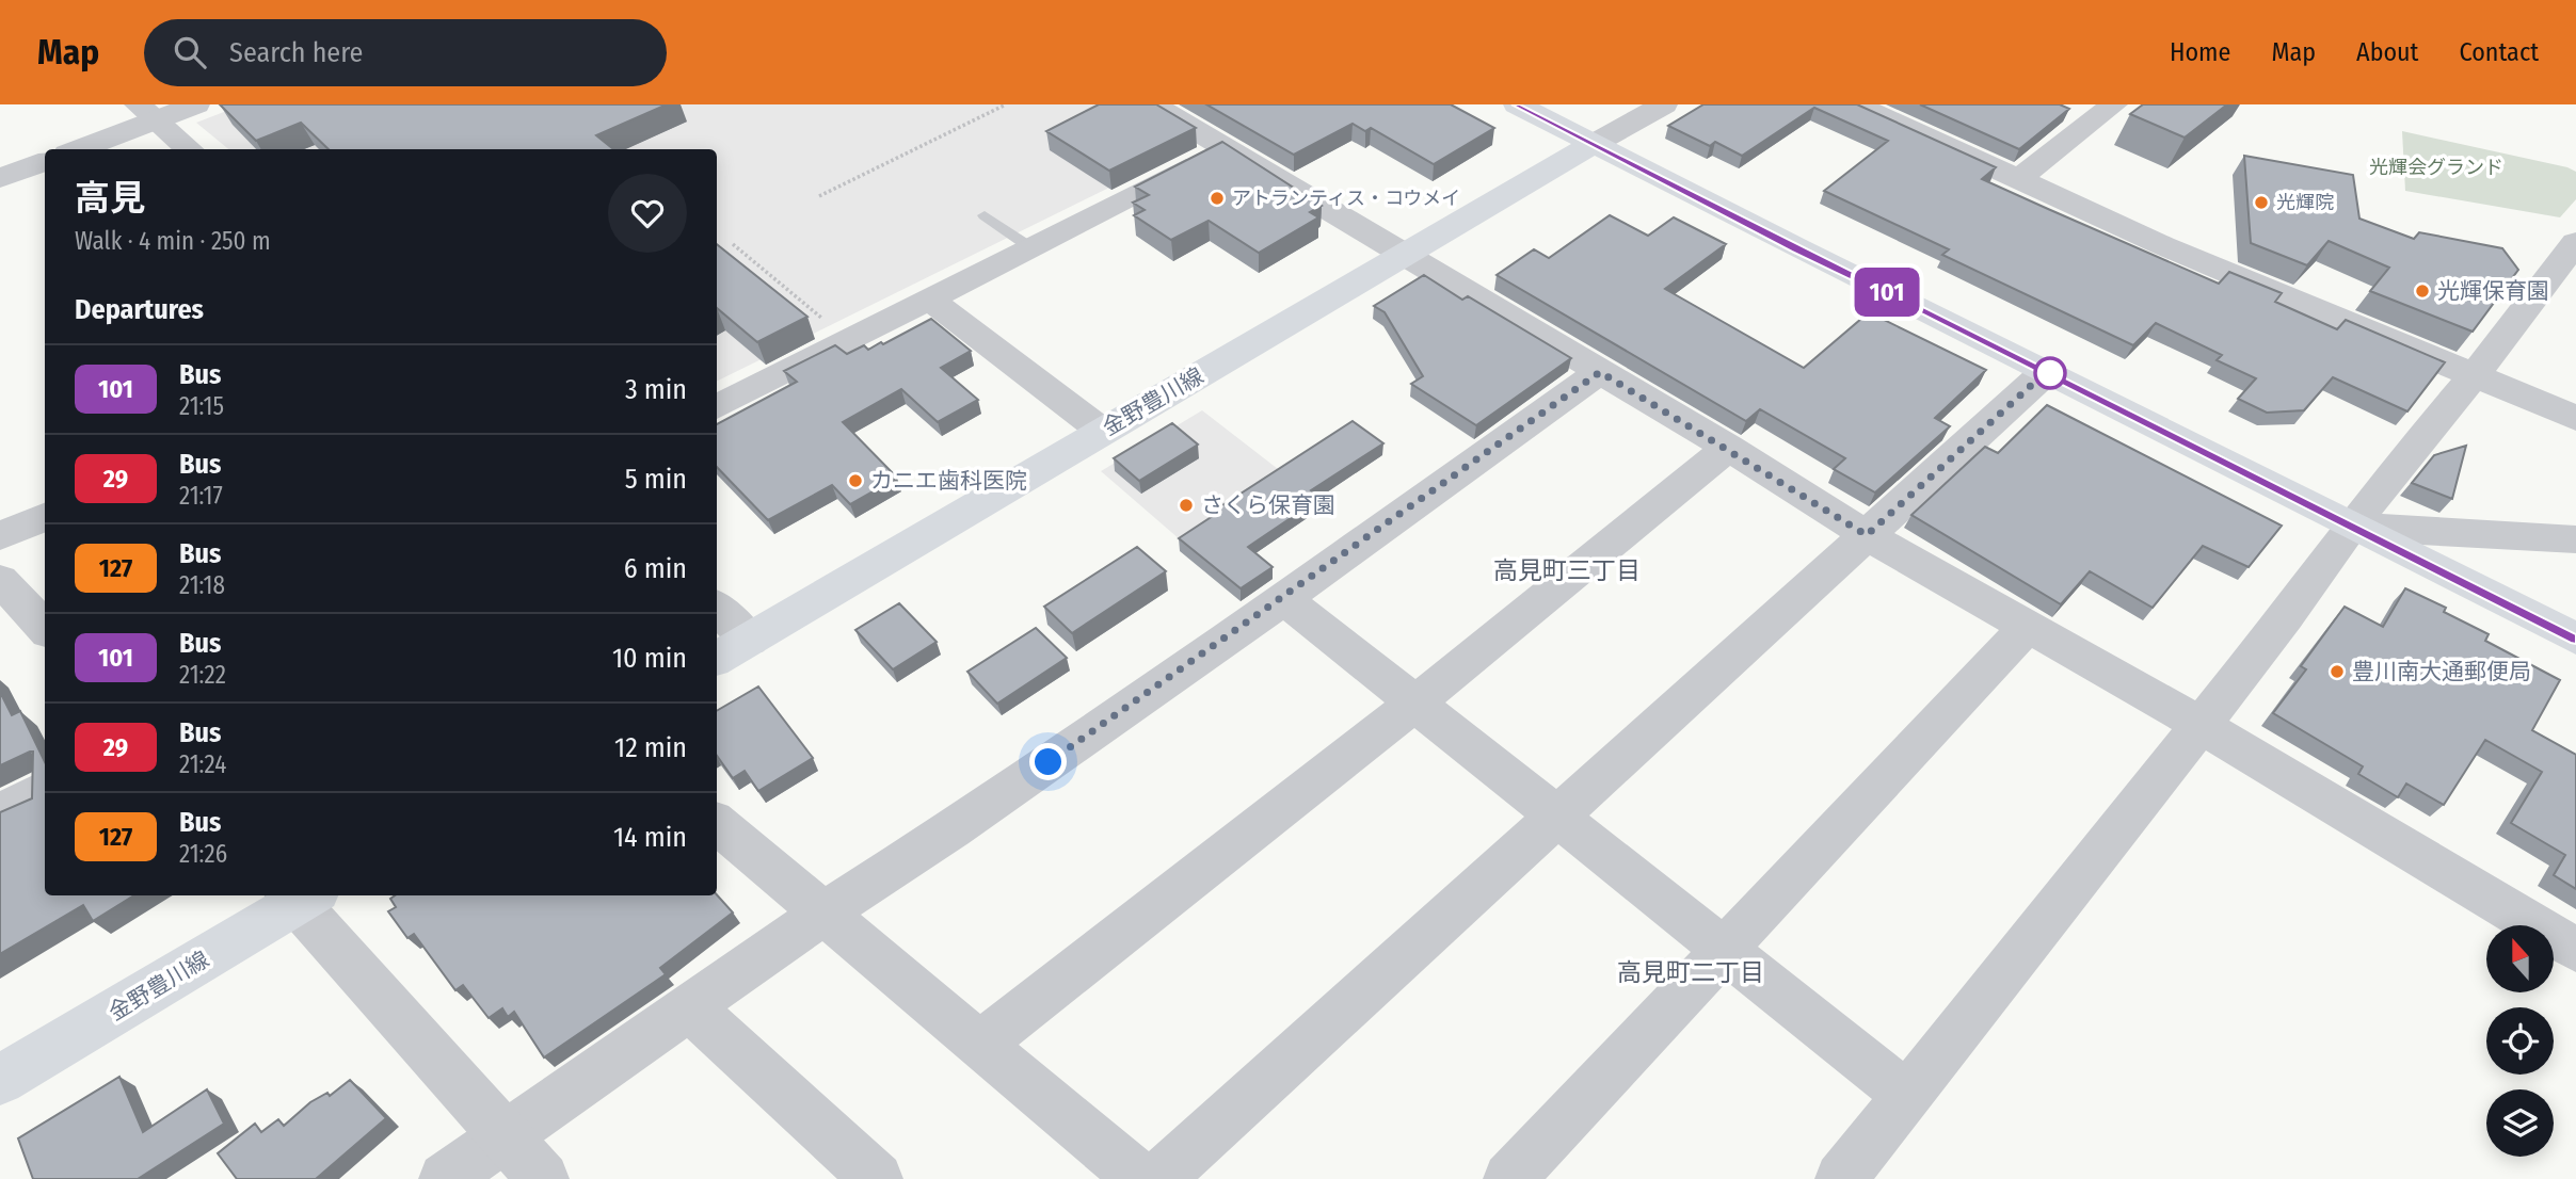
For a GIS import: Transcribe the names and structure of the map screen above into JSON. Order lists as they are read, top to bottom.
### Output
{
  "streets": {
    "main road": ["金野豊川線"]
  },
  "districts": ["高見町三丁目", "高見町二丁目"],
  "parks": ["光輝会グランド"],
  "places": [
    "アトランティス・コウメイ",
    "光輝院",
    "光輝保育園",
    "カニエ歯科医院",
    "さくら保育園",
    "豊川南大通郵便局"
  ],
  "lines": ["bus line 101"],
  "north": "top",
  "page": {
    "header": "Map",
    "search": "Search here",
    "nav": [
      "Home",
      "Map",
      "About",
      "Contact"
    ],
    "on_map": "101",
    "heading": [
      ["高見", "Walk · 4 min · 250 m"],
      "Departures"
    ],
    "list": [
      {
        "mark": "101",
        "name": "Bus",
        "note": "21:15",
        "value": "3 min"
      },
      {
        "mark": "29",
        "name": "Bus",
        "note": "21:17",
        "value": "5 min"
      },
      {
        "mark": "127",
        "name": "Bus",
        "note": "21:18",
        "value": "6 min"
      },
      {
        "mark": "101",
        "name": "Bus",
        "note": "21:22",
        "value": "10 min"
      },
      {
        "mark": "29",
        "name": "Bus",
        "note": "21:24",
        "value": "12 min"
      },
      {
        "mark": "127",
        "name": "Bus",
        "note": "21:26",
        "value": "14 min"
      }
    ]
  }
}
